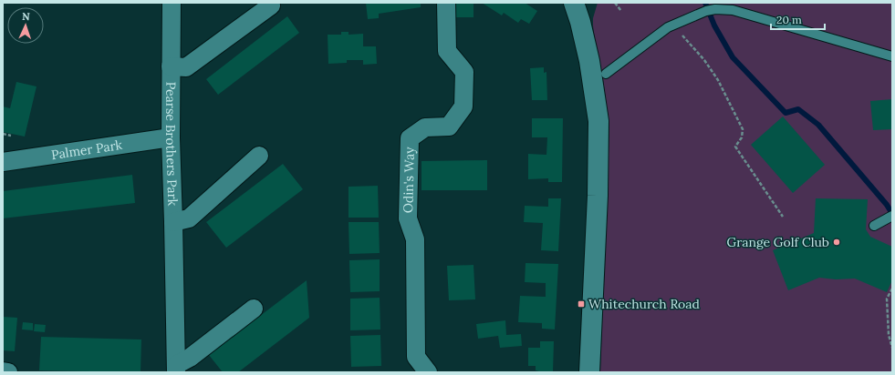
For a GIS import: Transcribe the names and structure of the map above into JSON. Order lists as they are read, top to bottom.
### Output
{
  "streets": {
    "street": ["Pearse Brothers Park", "Palmer Park", "Odin's Way"]
  },
  "crossings": [
    ["Pearse Brothers Park", "Palmer Park"]
  ],
  "places": {
    "other": ["Grange Golf Club"],
    "transit": ["Whitechurch Road"]
  },
  "scale_bar": "20 m",
  "north": "top"
}
